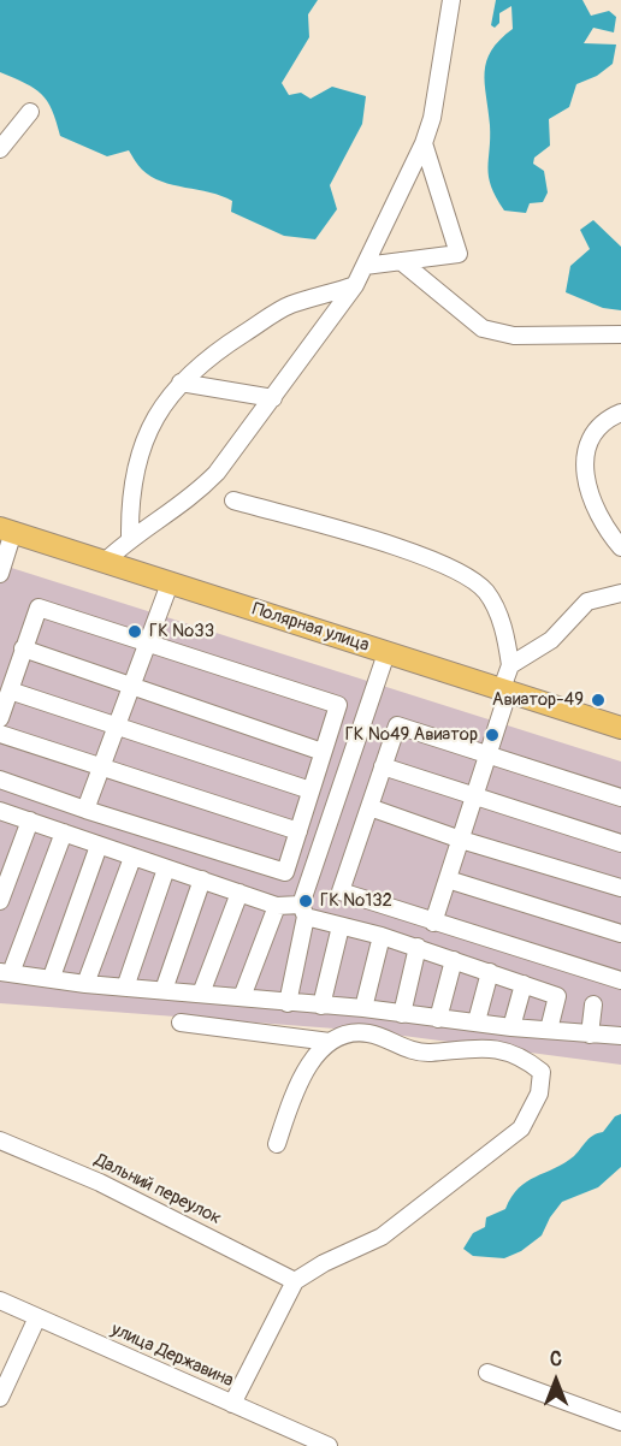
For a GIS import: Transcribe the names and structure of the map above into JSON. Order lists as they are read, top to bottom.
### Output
{
  "streets": {
    "main road": ["Полярная улица"],
    "street": ["Дальний переулок", "улица Державина"]
  },
  "places": [
    "ГК №33",
    "Авиатор-49",
    "ГК №49 Авиатор",
    "ГК №132"
  ],
  "north": "top"
}
